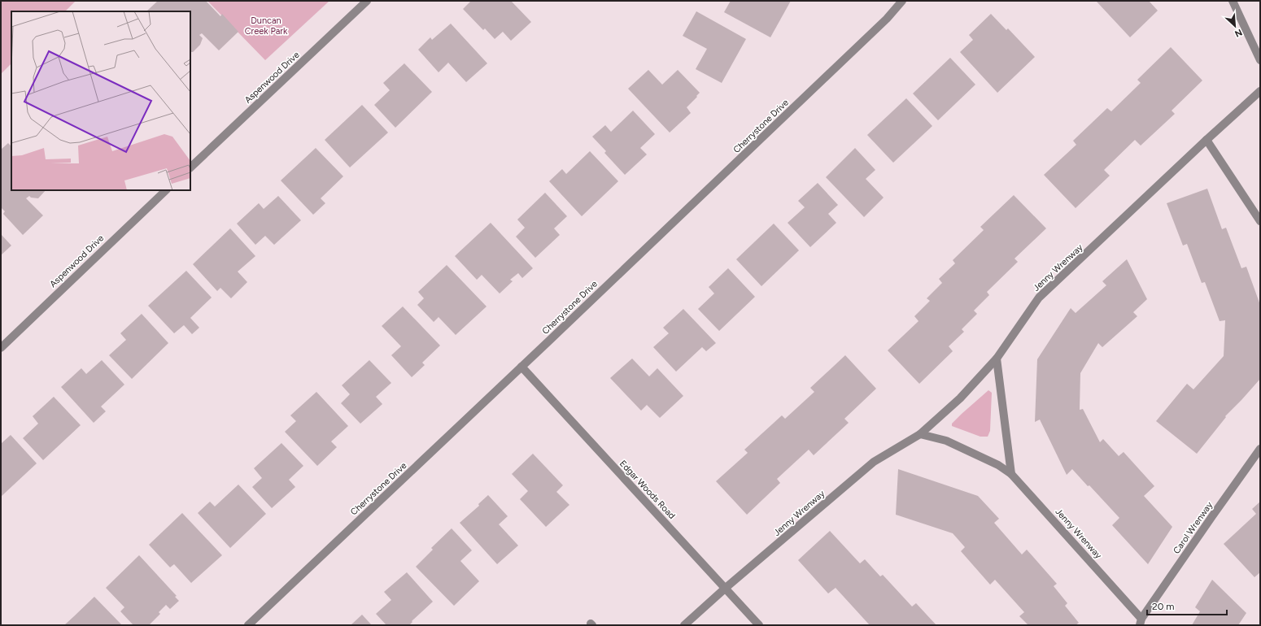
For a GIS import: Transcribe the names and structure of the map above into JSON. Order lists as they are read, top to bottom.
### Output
{
  "streets": {
    "street": [
      "Aspenwood Drive",
      "Cherrystone Drive",
      "Jenny Wrenway",
      "Edgar Woods Road",
      "Carol Wrenway"
    ]
  },
  "crossings": [
    ["Cherrystone Drive", "Edgar Woods Road"],
    ["Jenny Wrenway", "Edgar Woods Road"],
    ["Jenny Wrenway", "Carol Wrenway"]
  ],
  "parks": ["Duncan Creek Park"],
  "scale_bar": "20 m",
  "north": "bottom right"
}
